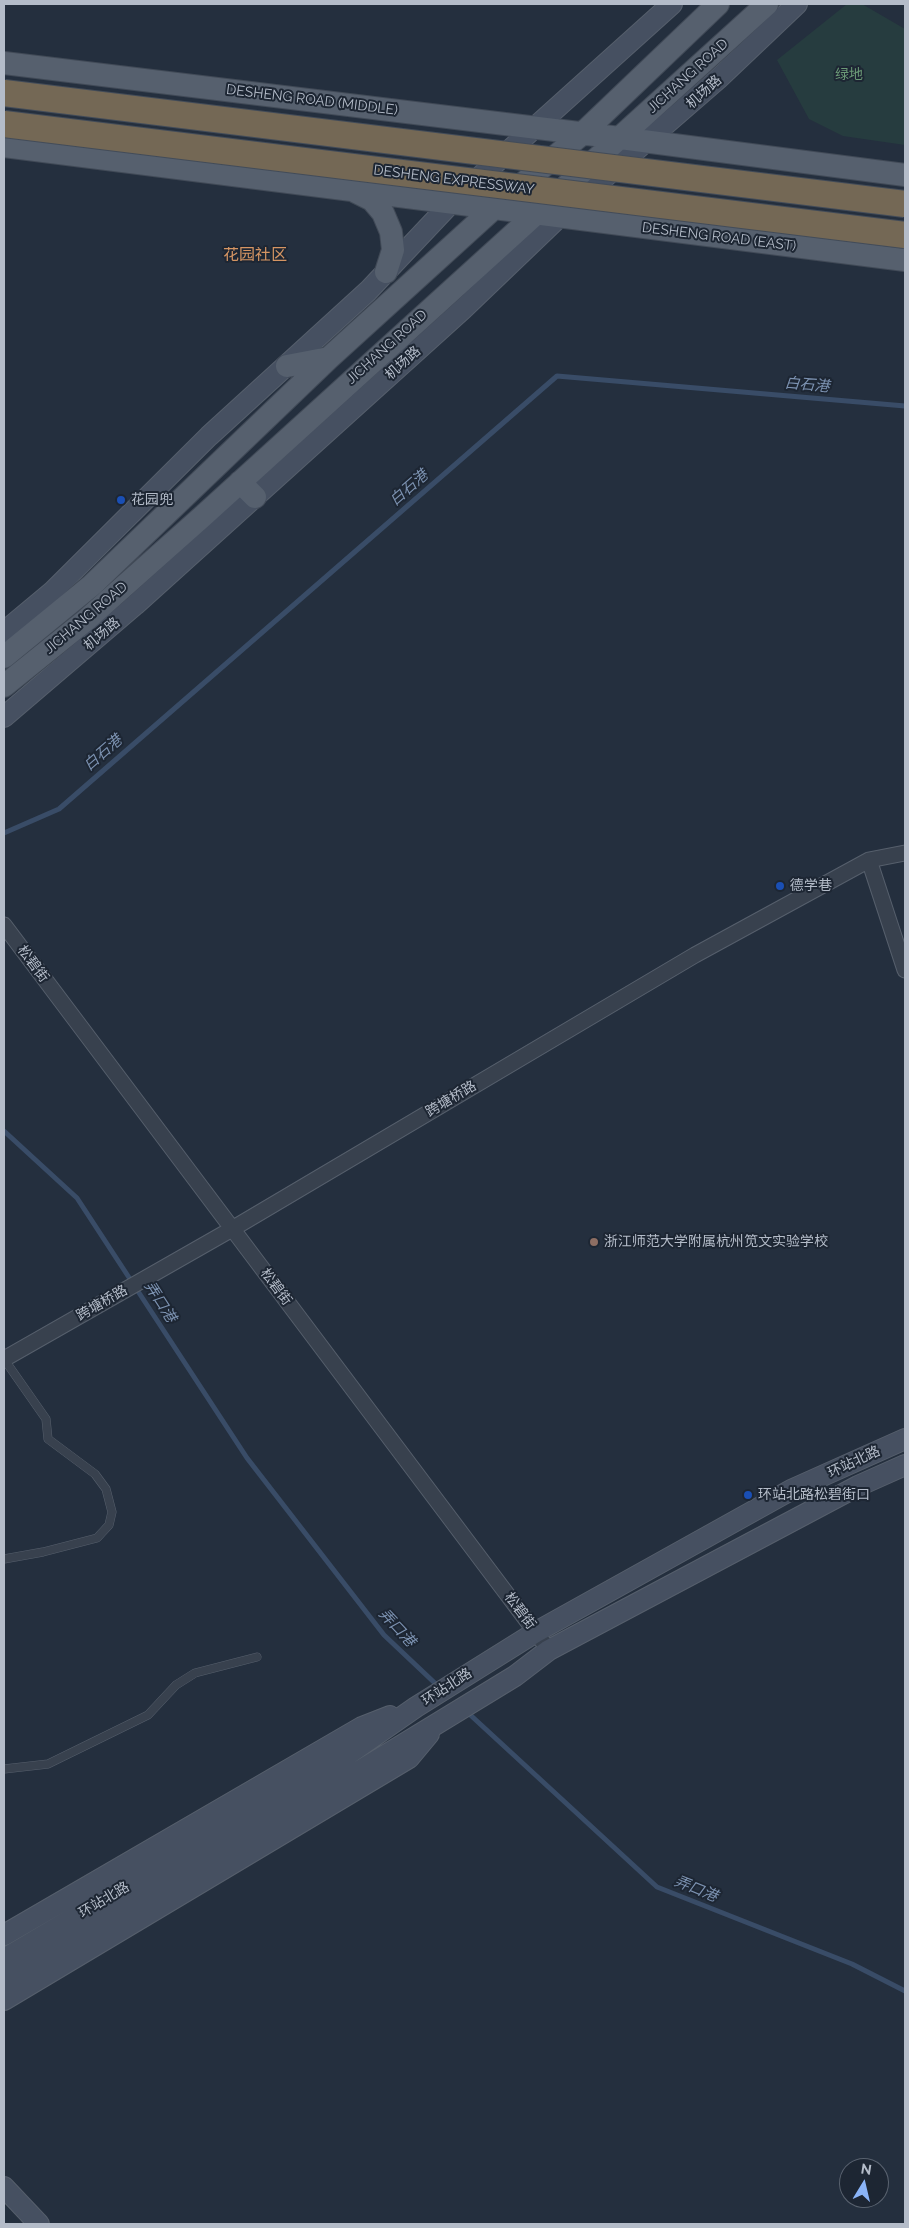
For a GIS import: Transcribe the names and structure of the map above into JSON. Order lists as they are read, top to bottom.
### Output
{
  "streets": {
    "highway": ["DESHENG EXPRESSWAY"],
    "main road": [
      "JICHANG ROAD",
      "机场路",
      "DESHENG ROAD (MIDDLE)",
      "DESHENG ROAD (EAST)",
      "环站北路"
    ],
    "street": ["松碧街", "跨塘桥路"]
  },
  "crossings": [
    ["JICHANG ROAD", "机场路"],
    ["JICHANG ROAD", "DESHENG ROAD (MIDDLE)"],
    ["JICHANG ROAD", "DESHENG ROAD (EAST)"],
    ["机场路", "DESHENG ROAD (EAST)"],
    ["松碧街", "跨塘桥路"],
    ["松碧街", "环站北路"]
  ],
  "districts": ["花园社区"],
  "water": ["白石港", "弄口港"],
  "parks": ["绿地"],
  "places": [
    "花园兜",
    "德学巷",
    "浙江师范大学附属杭州笕文实验学校",
    "环站北路松碧街口"
  ],
  "north": "top"
}
